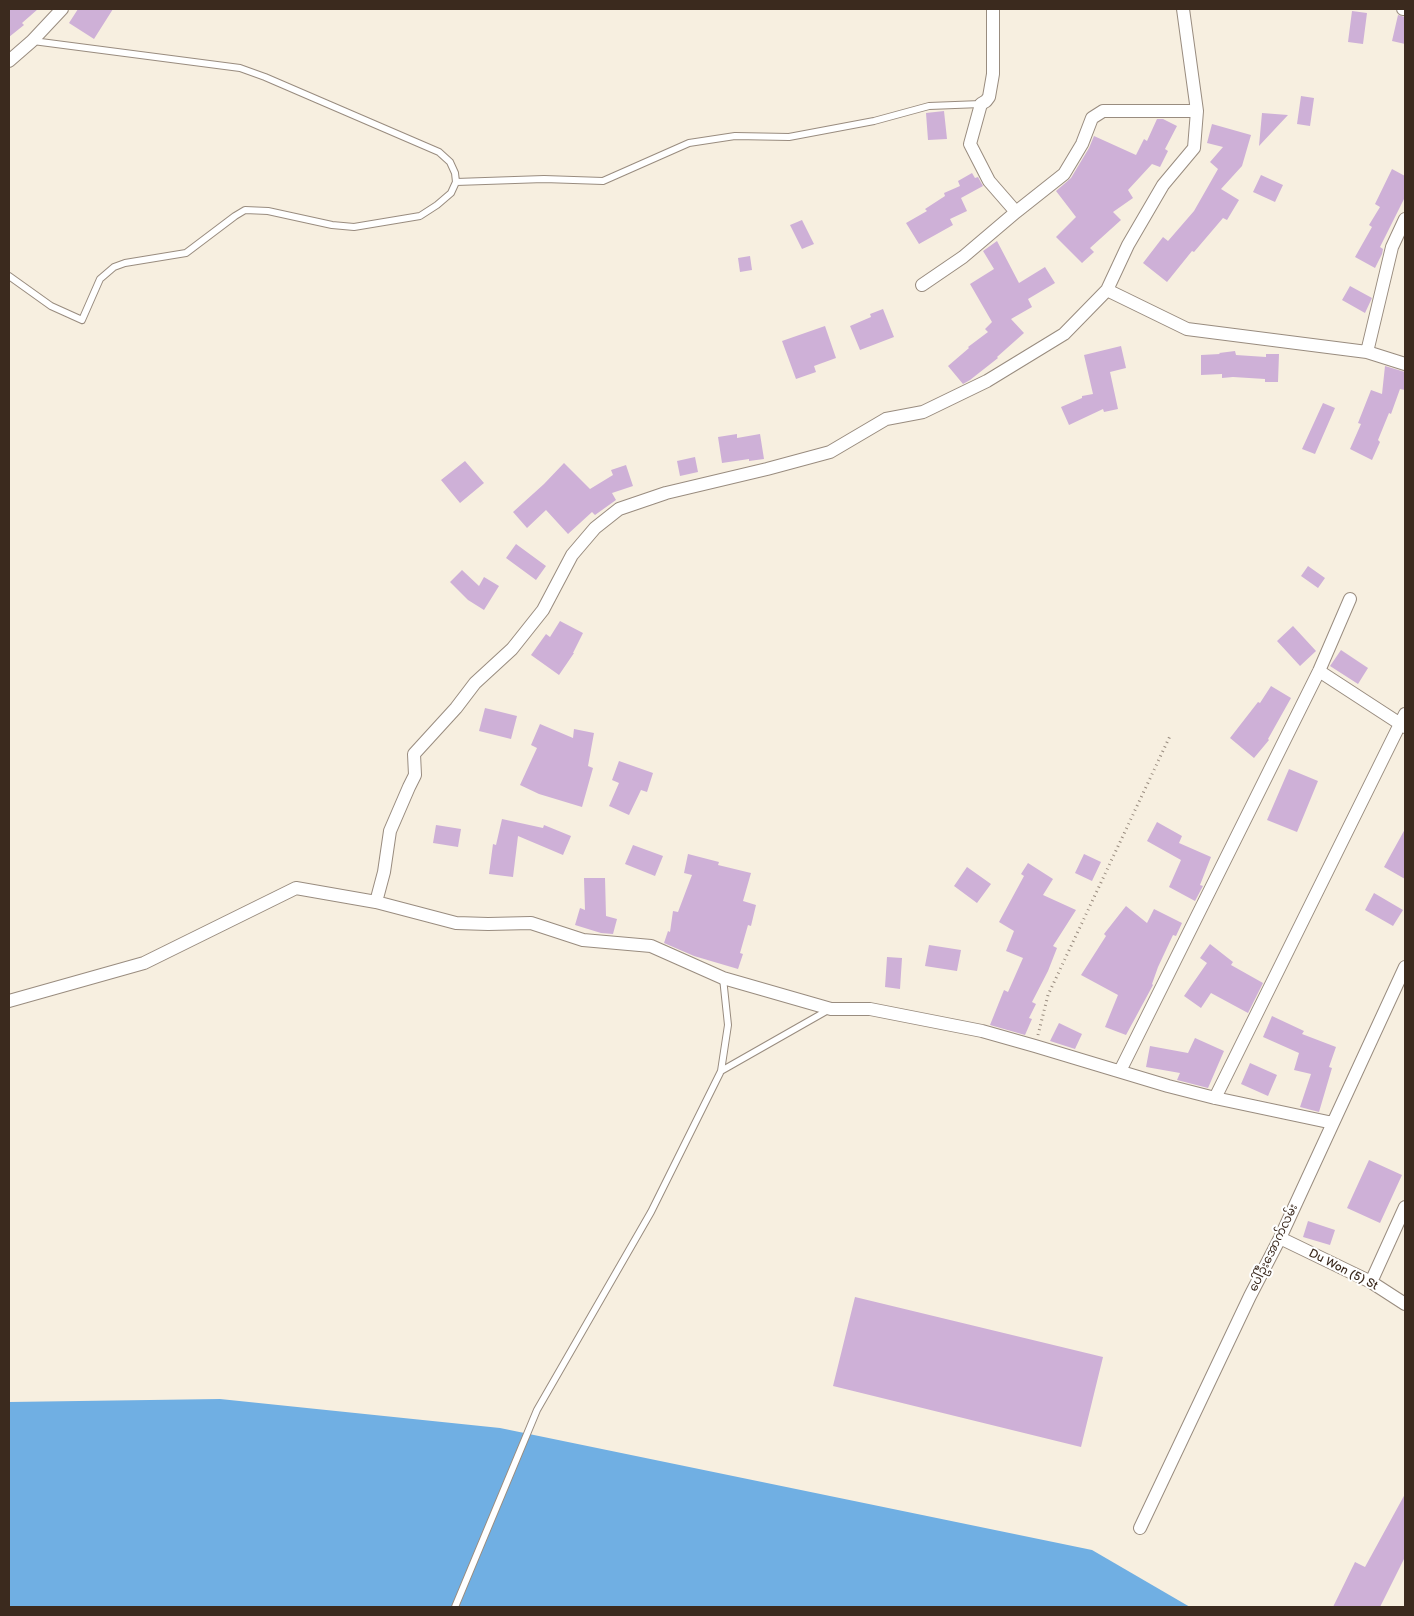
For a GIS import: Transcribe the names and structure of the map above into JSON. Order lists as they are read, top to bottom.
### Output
{
  "streets": {
    "street": ["ပေါ်ဦးအောက်လမ်း", "Du Won (5) St"]
  },
  "crossings": [
    ["ပေါ်ဦးအောက်လမ်း", "Du Won (5) St"]
  ]
}
